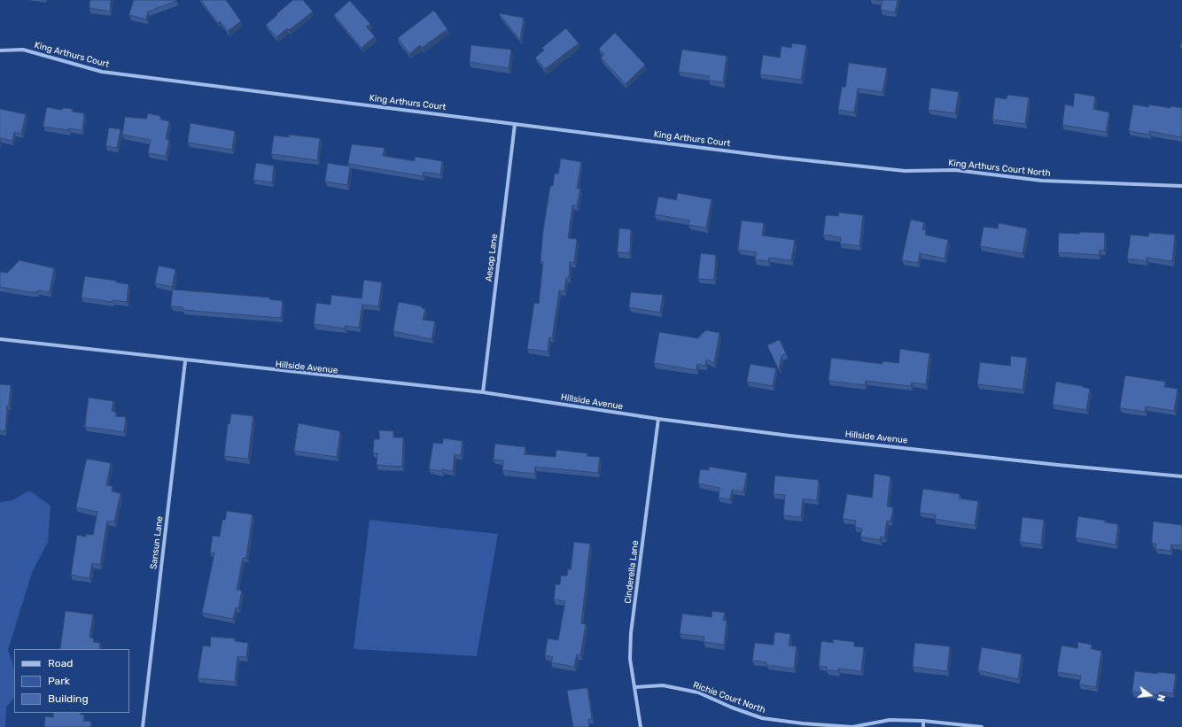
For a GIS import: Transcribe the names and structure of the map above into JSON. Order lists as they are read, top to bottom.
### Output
{
  "streets": {
    "street": [
      "King Arthurs Court",
      "King Arthurs Court North",
      "Aesop Lane",
      "Hillside Avenue",
      "Sansun Lane",
      "Cinderella Lane",
      "Richie Court North"
    ]
  },
  "crossings": [
    ["King Arthurs Court", "King Arthurs Court North"],
    ["King Arthurs Court", "Aesop Lane"],
    ["Aesop Lane", "Hillside Avenue"],
    ["Hillside Avenue", "Sansun Lane"],
    ["Hillside Avenue", "Cinderella Lane"],
    ["Cinderella Lane", "Richie Court North"]
  ],
  "legend": ["Road", "Park", "Building"],
  "north": "right"
}
